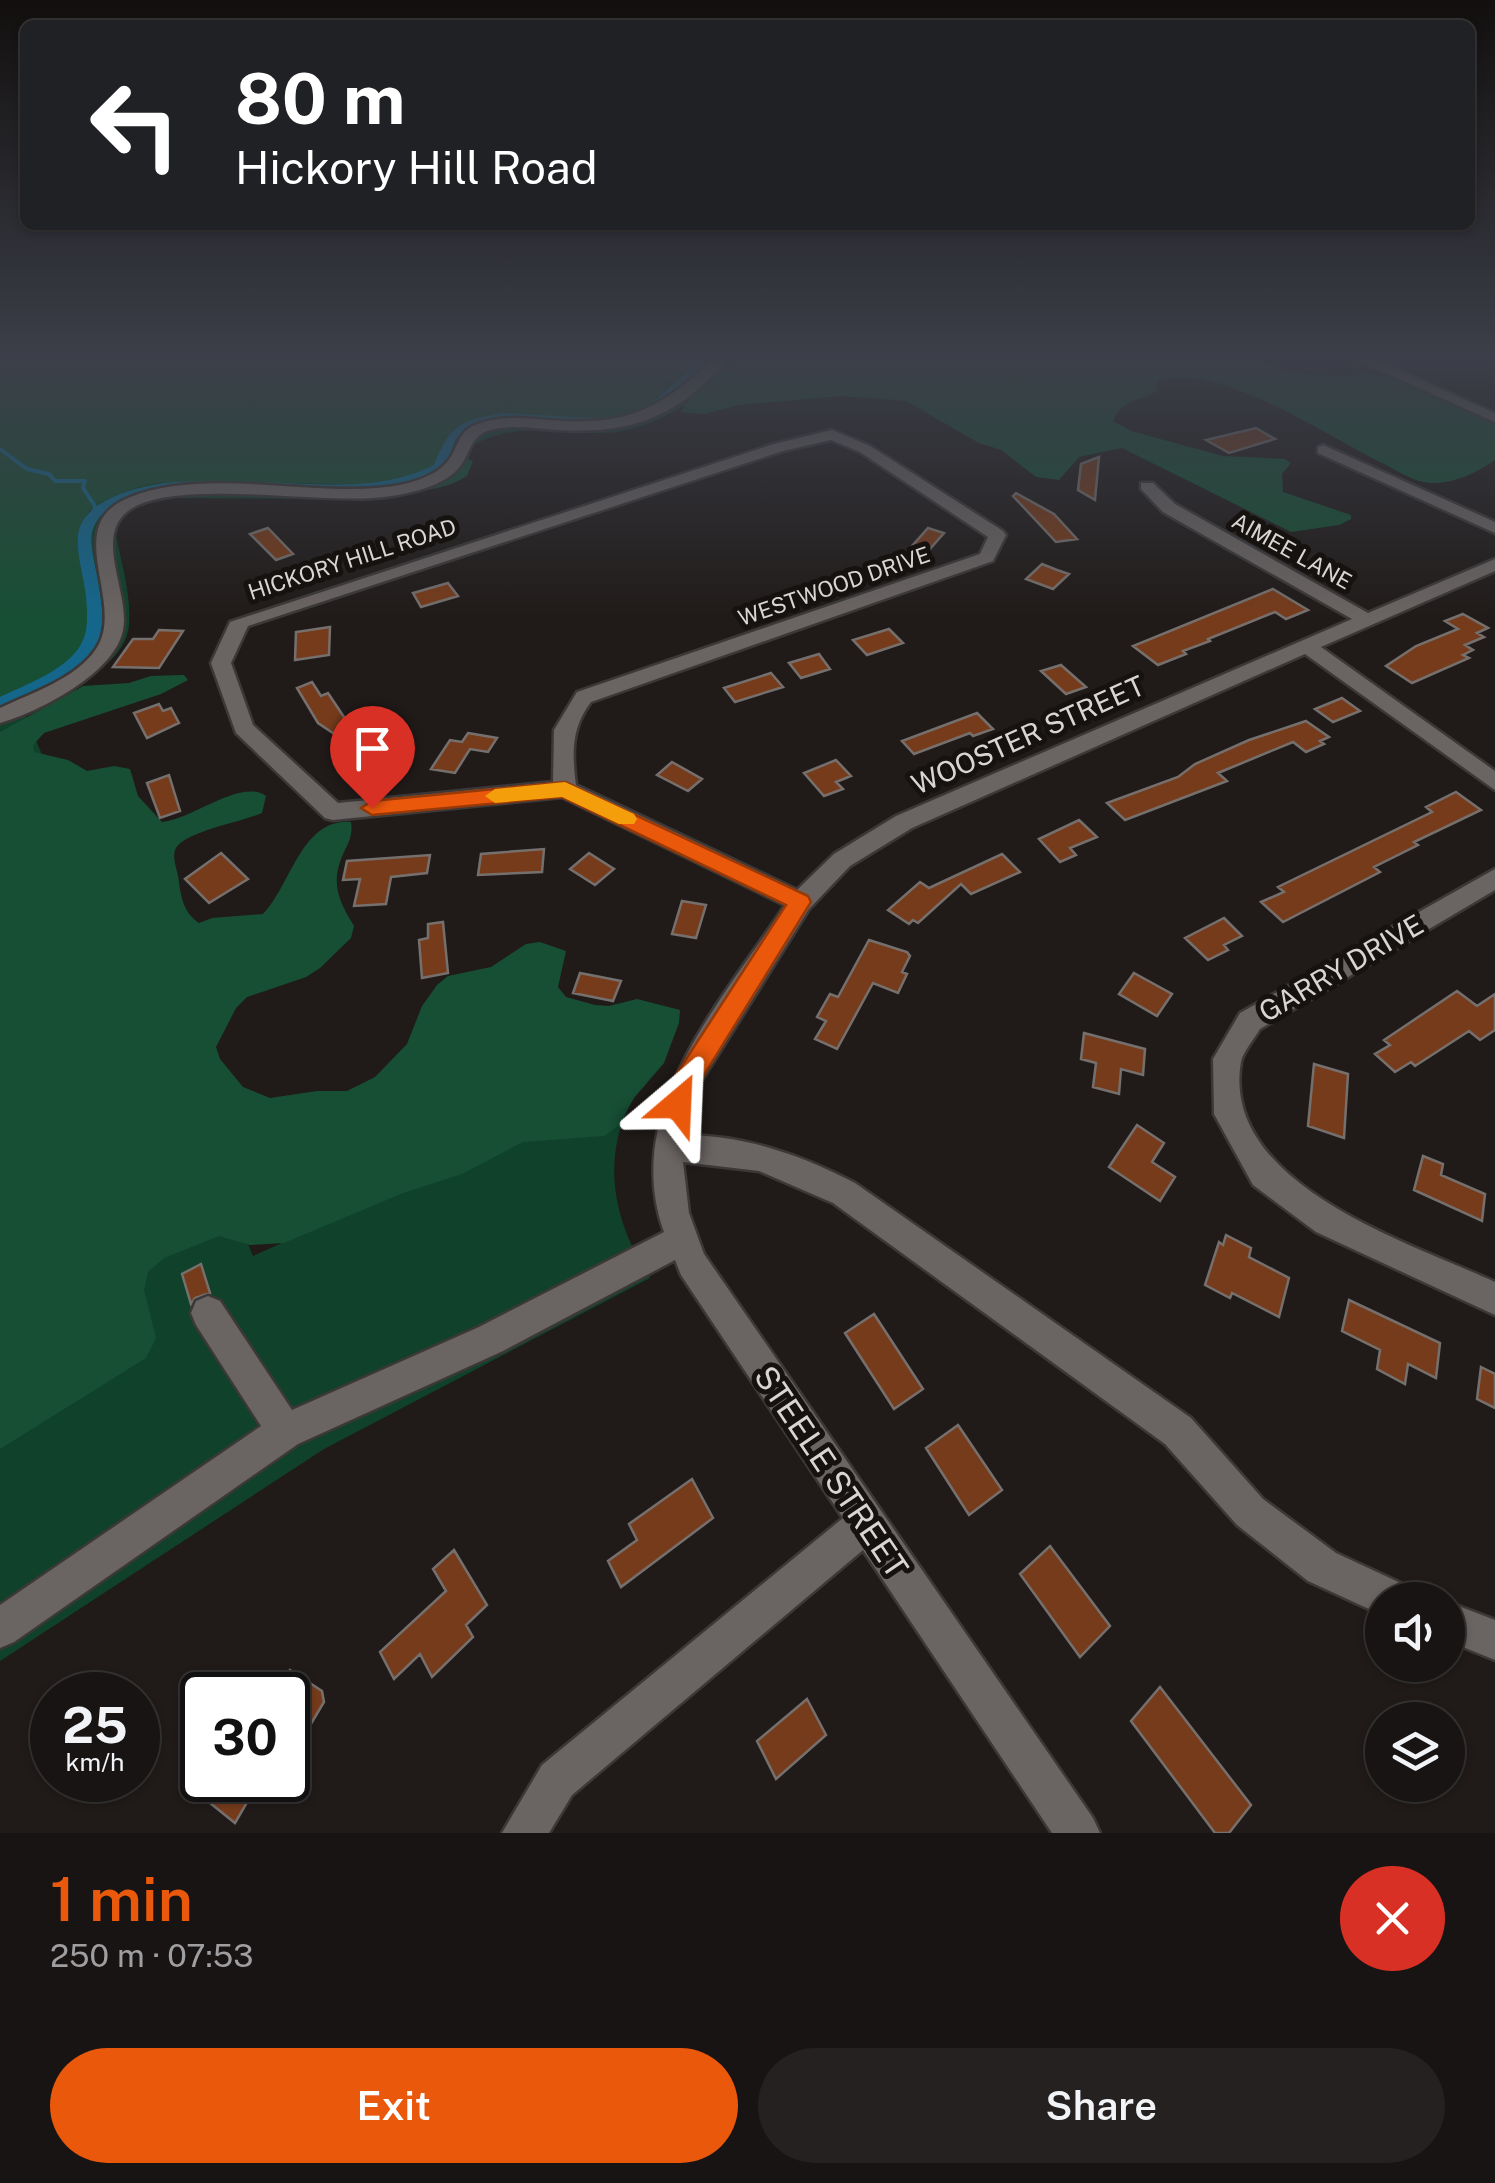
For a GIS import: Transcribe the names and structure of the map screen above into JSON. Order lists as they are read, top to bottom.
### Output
{
  "streets": {
    "street": [
      "AIMEE LANE",
      "HICKORY HILL ROAD",
      "WESTWOOD DRIVE",
      "WOOSTER STREET",
      "GARRY DRIVE",
      "STEELE STREET"
    ]
  },
  "crossings": [
    ["AIMEE LANE", "WOOSTER STREET"],
    ["HICKORY HILL ROAD", "WESTWOOD DRIVE"],
    ["WOOSTER STREET", "STEELE STREET"]
  ],
  "page": {
    "turn": ["80 m", "Hickory Hill Road"],
    "speed": "25 km/h",
    "limit": "30",
    "heading": ["1 min", "250 m · 07:53"],
    "buttons": ["Exit", "Share"]
  }
}
